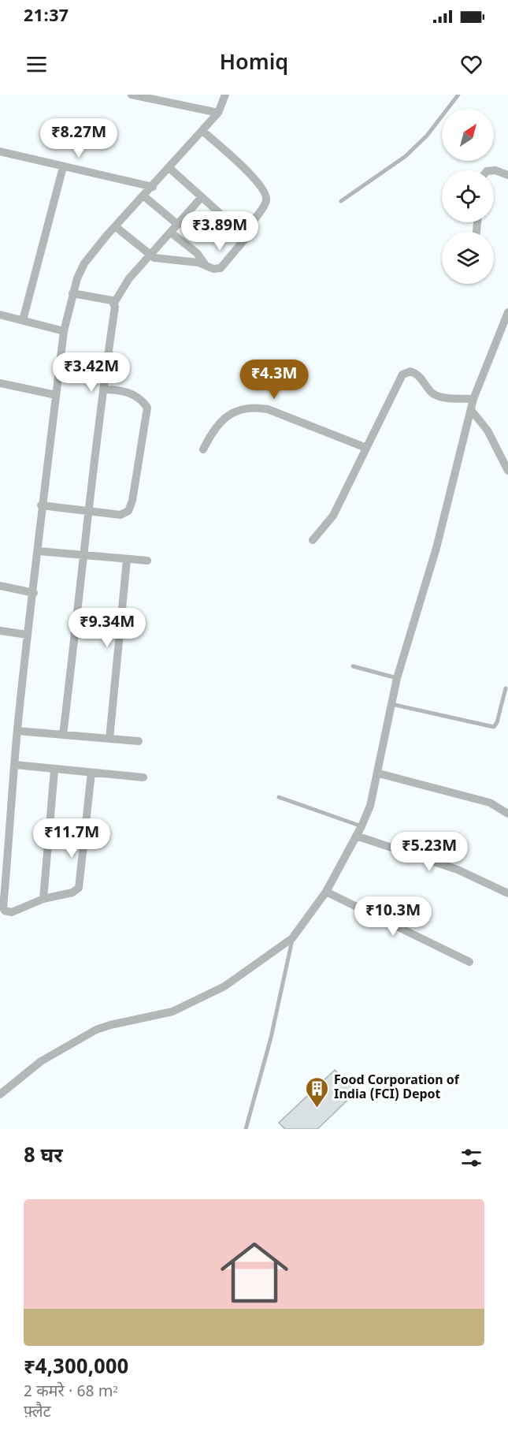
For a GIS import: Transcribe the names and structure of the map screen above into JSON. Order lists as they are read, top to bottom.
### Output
{
  "places": {
    "building": ["Food Corporation of India (FCI) Depot"]
  },
  "north": "top right",
  "page": {
    "status": "21:37",
    "header": "Homiq",
    "price": [
      "₹8.27M",
      "₹3.89M",
      "₹3.42M",
      "₹4.3M",
      "₹9.34M",
      "₹11.7M",
      "₹5.23M",
      "₹10.3M"
    ],
    "heading": "8 घर",
    "list": [
      {
        "name": "₹4,300,000",
        "note": "2 कमरे · 68 m² · फ़्लैट"
      }
    ]
  }
}
